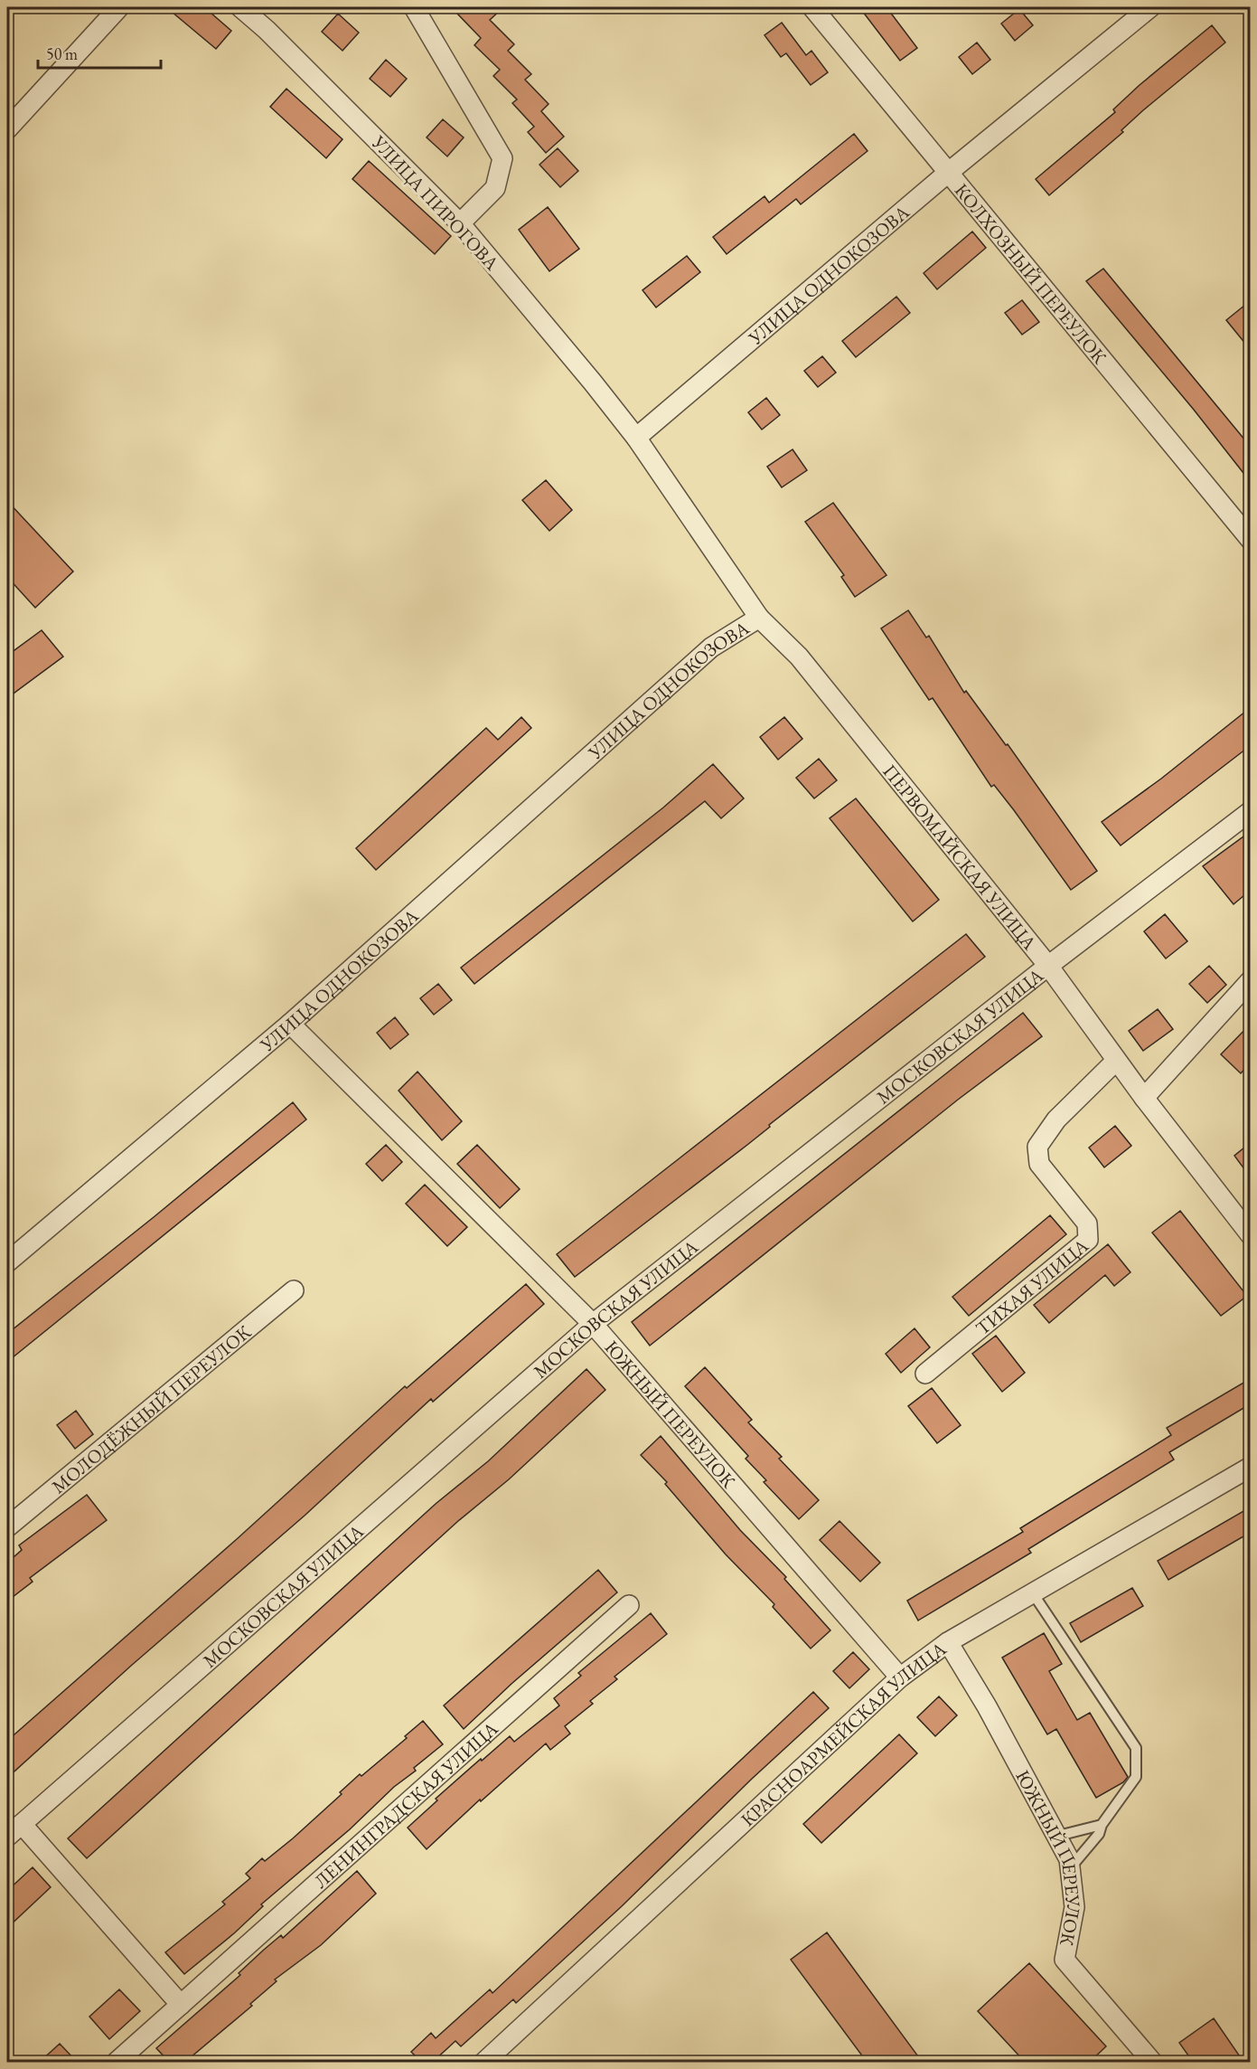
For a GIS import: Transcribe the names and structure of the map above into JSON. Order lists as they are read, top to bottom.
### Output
{
  "streets": {
    "street": [
      "УЛИЦА ПИРОГОВА",
      "КОЛХОЗНЫЙ ПЕРЕУЛОК",
      "УЛИЦА ОДНОКОЗОВА",
      "ПЕРВОМАЙСКАЯ УЛИЦА",
      "МОСКОВСКАЯ УЛИЦА",
      "ТИХАЯ УЛИЦА",
      "МОЛОДЁЖНЫЙ ПЕРЕУЛОК",
      "ЮЖНЫЙ ПЕРЕУЛОК",
      "КРАСНОАРМЕЙСКАЯ УЛИЦА",
      "ЛЕНИНГРАДСКАЯ УЛИЦА"
    ]
  },
  "crossings": [
    ["УЛИЦА ПИРОГОВА", "УЛИЦА ОДНОКОЗОВА"],
    ["КОЛХОЗНЫЙ ПЕРЕУЛОК", "УЛИЦА ОДНОКОЗОВА"],
    ["УЛИЦА ОДНОКОЗОВА", "ПЕРВОМАЙСКАЯ УЛИЦА"],
    ["УЛИЦА ОДНОКОЗОВА", "ЮЖНЫЙ ПЕРЕУЛОК"],
    ["ПЕРВОМАЙСКАЯ УЛИЦА", "МОСКОВСКАЯ УЛИЦА"],
    ["ПЕРВОМАЙСКАЯ УЛИЦА", "ТИХАЯ УЛИЦА"],
    ["МОСКОВСКАЯ УЛИЦА", "ЮЖНЫЙ ПЕРЕУЛОК"],
    ["ЮЖНЫЙ ПЕРЕУЛОК", "КРАСНОАРМЕЙСКАЯ УЛИЦА"]
  ],
  "scale_bar": "50 m"
}
